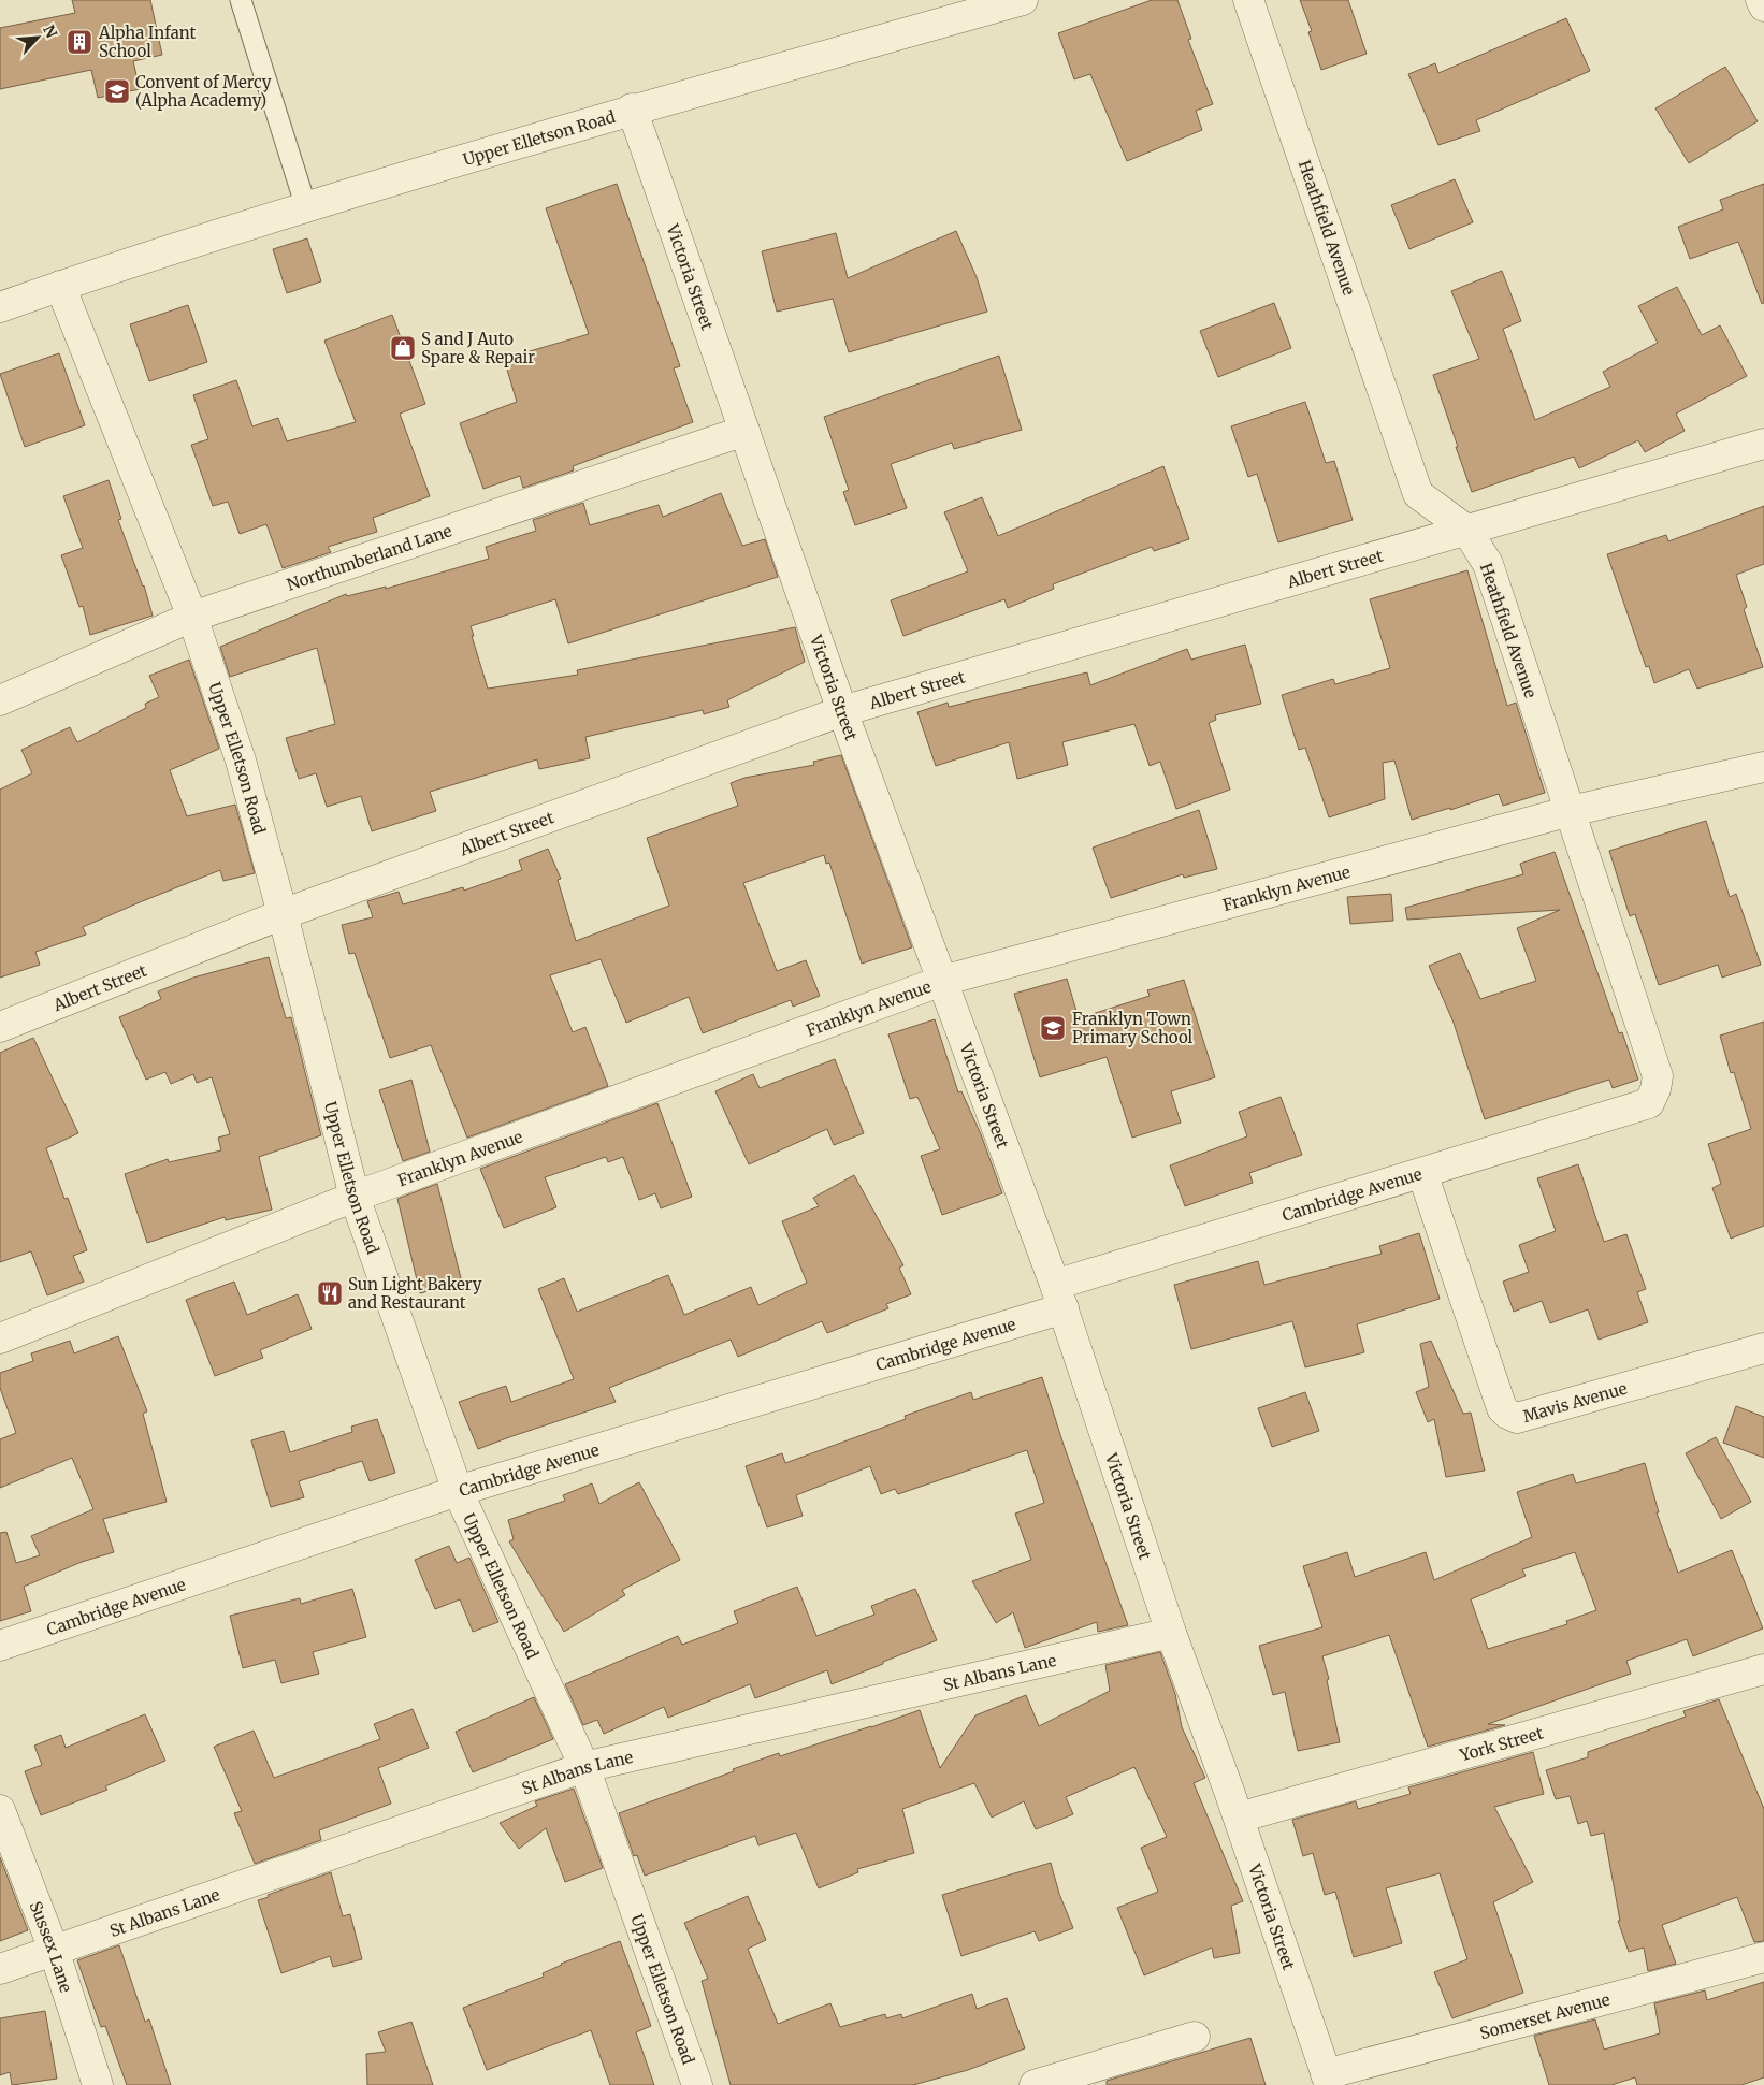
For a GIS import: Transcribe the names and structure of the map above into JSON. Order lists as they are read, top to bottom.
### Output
{
  "streets": {
    "street": [
      "Upper Elletson Road",
      "Heathfield Avenue",
      "Victoria Street",
      "Northumberland Lane",
      "Albert Street",
      "Franklyn Avenue",
      "Cambridge Avenue",
      "Mavis Avenue",
      "St Albans Lane",
      "York Street",
      "Sussex Lane",
      "Somerset Avenue"
    ]
  },
  "crossings": [
    ["Upper Elletson Road", "Victoria Street"],
    ["Upper Elletson Road", "Northumberland Lane"],
    ["Upper Elletson Road", "Albert Street"],
    ["Upper Elletson Road", "Franklyn Avenue"],
    ["Upper Elletson Road", "Cambridge Avenue"],
    ["Upper Elletson Road", "St Albans Lane"],
    ["Heathfield Avenue", "Albert Street"],
    ["Heathfield Avenue", "Franklyn Avenue"],
    ["Heathfield Avenue", "Cambridge Avenue"],
    ["Victoria Street", "Northumberland Lane"],
    ["Victoria Street", "Albert Street"],
    ["Victoria Street", "Franklyn Avenue"],
    ["Victoria Street", "Cambridge Avenue"],
    ["Victoria Street", "St Albans Lane"],
    ["Victoria Street", "York Street"],
    ["Victoria Street", "Somerset Avenue"],
    ["Cambridge Avenue", "Mavis Avenue"],
    ["St Albans Lane", "Sussex Lane"]
  ],
  "places": {
    "building": ["Alpha Infant School"],
    "school or university": ["Convent of Mercy (Alpha Academy)", "Franklyn Town Primary School"],
    "shop": ["S and J Auto Spare & Repair"],
    "restaurant": ["Sun Light Bakery and Restaurant"]
  },
  "north": "top right"
}
